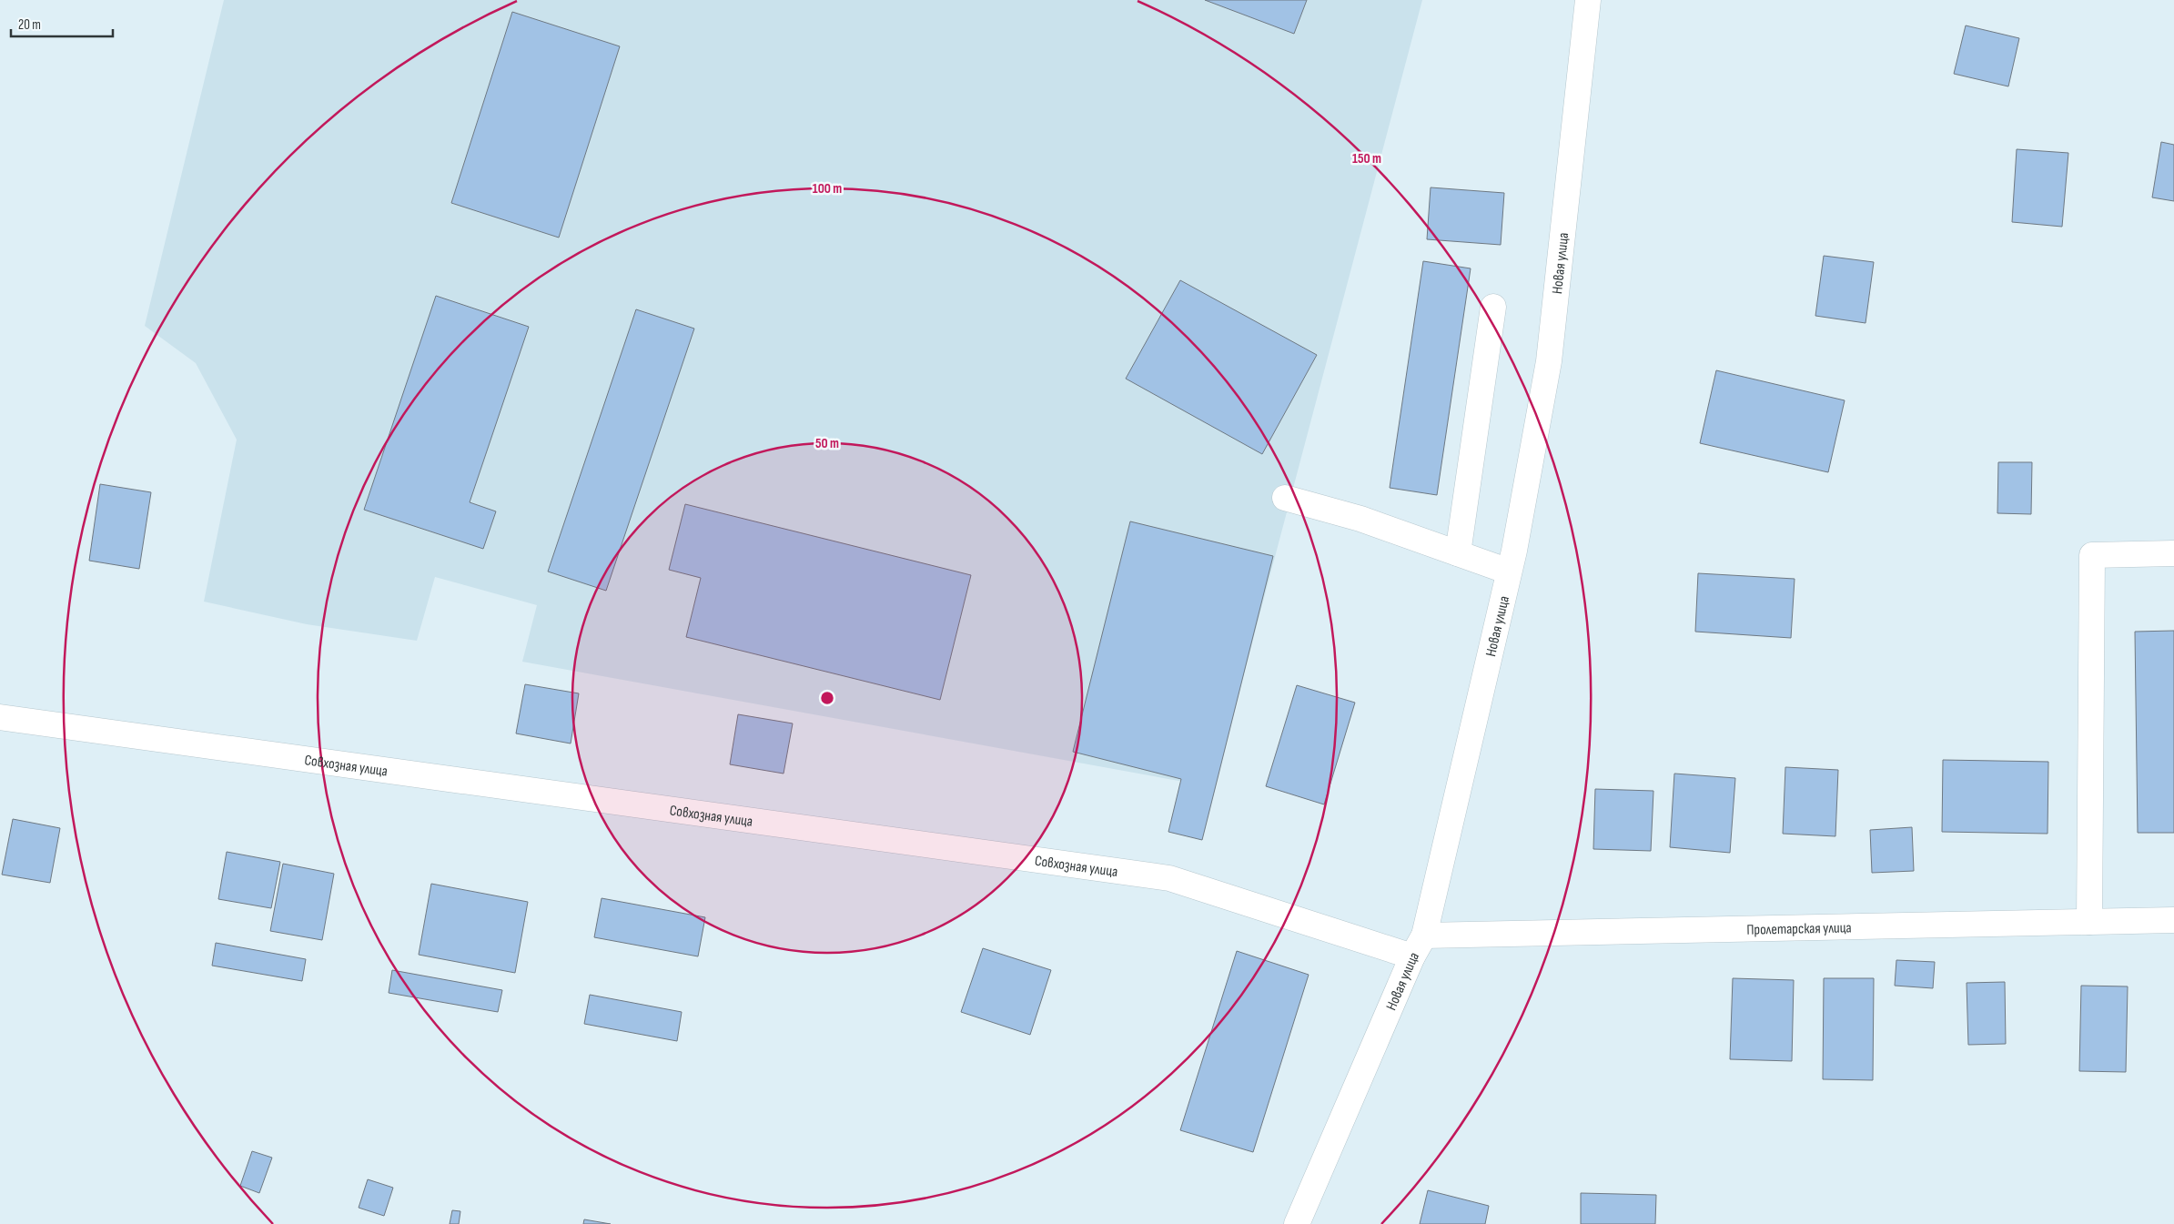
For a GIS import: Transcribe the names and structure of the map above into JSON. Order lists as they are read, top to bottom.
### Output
{
  "streets": {
    "street": ["Новая улица", "Совхозная улица", "Пролетарская улица"]
  },
  "crossings": [
    ["Новая улица", "Совхозная улица"],
    ["Новая улица", "Пролетарская улица"],
    ["Совхозная улица", "Пролетарская улица"]
  ],
  "scale_bar": "20 m",
  "rings": ["150 m", "100 m", "50 m"]
}
